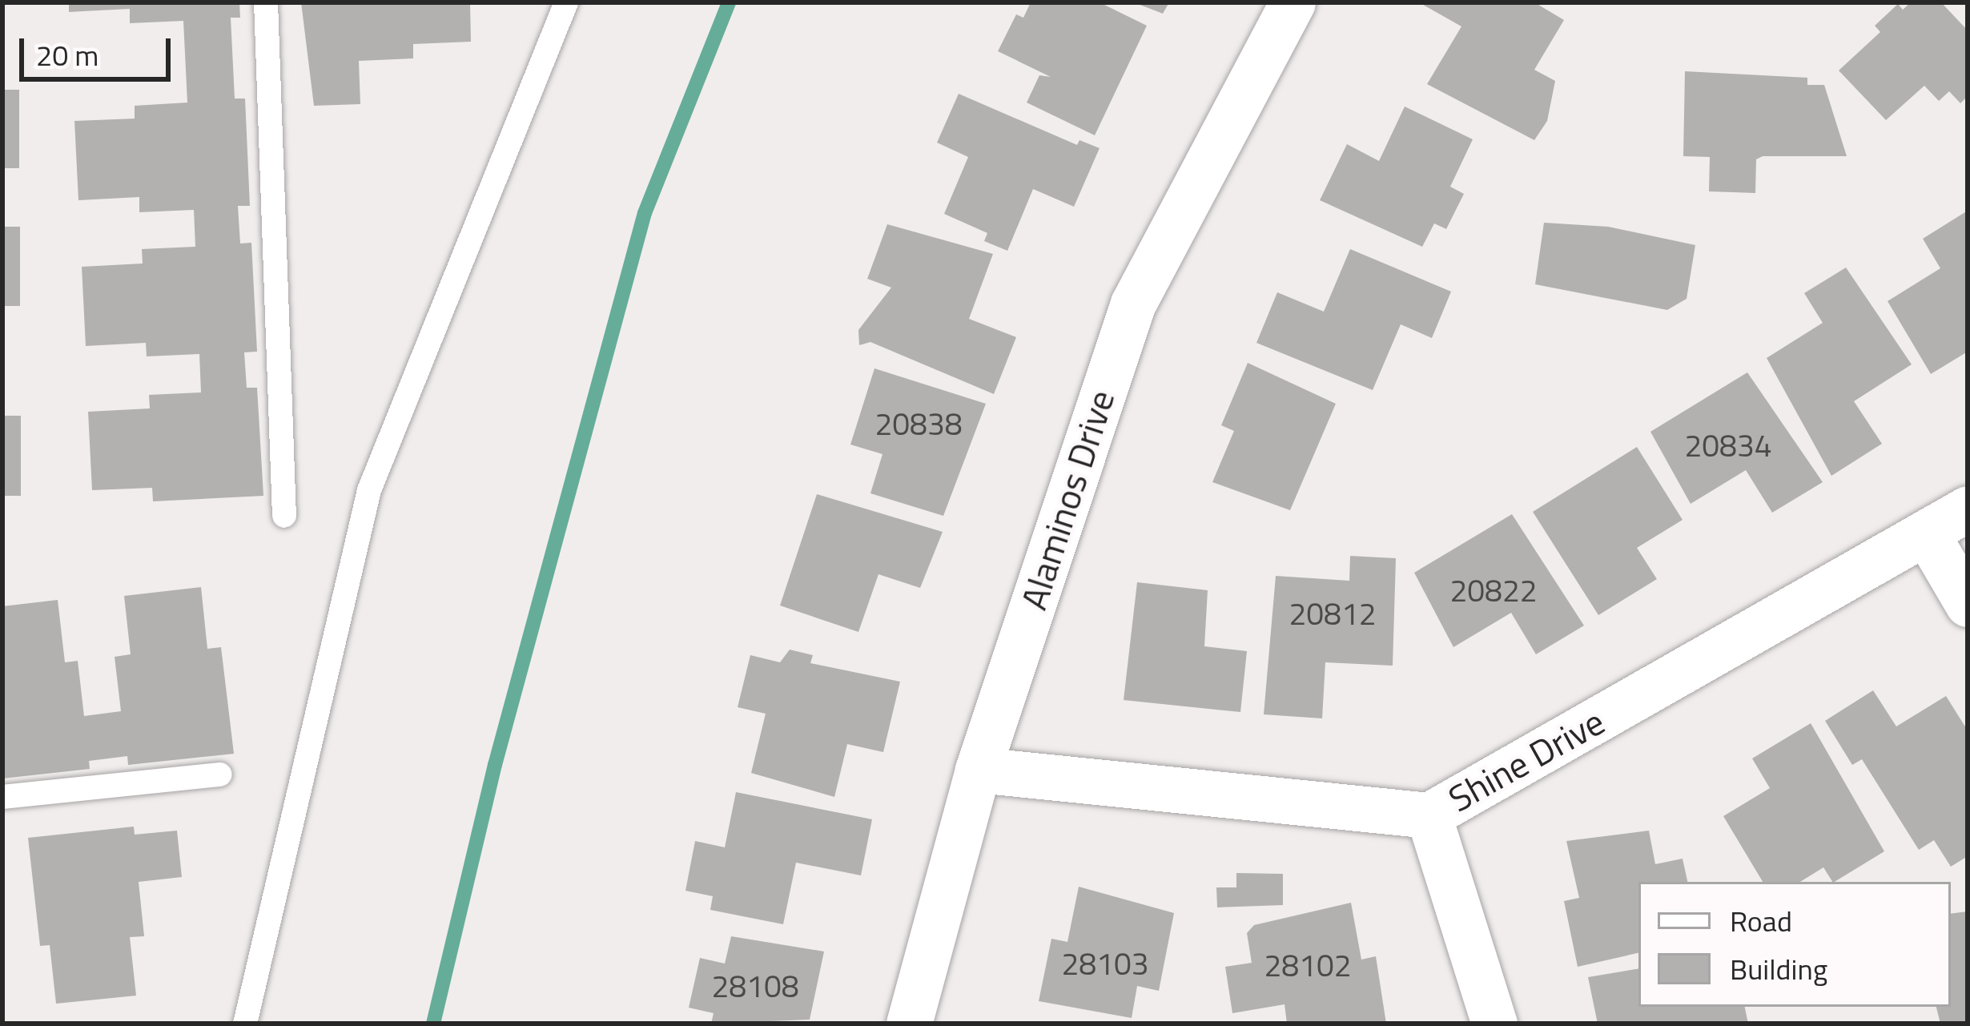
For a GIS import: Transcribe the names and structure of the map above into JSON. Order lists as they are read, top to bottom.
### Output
{
  "streets": {
    "street": ["Alaminos Drive", "Shine Drive"]
  },
  "crossings": [
    ["Alaminos Drive", "Shine Drive"]
  ],
  "house_numbers": [
    "20838",
    "20834",
    "20822",
    "20812",
    "28103",
    "28102",
    "28108"
  ],
  "legend": ["Road", "Building"],
  "scale_bar": "20 m"
}
